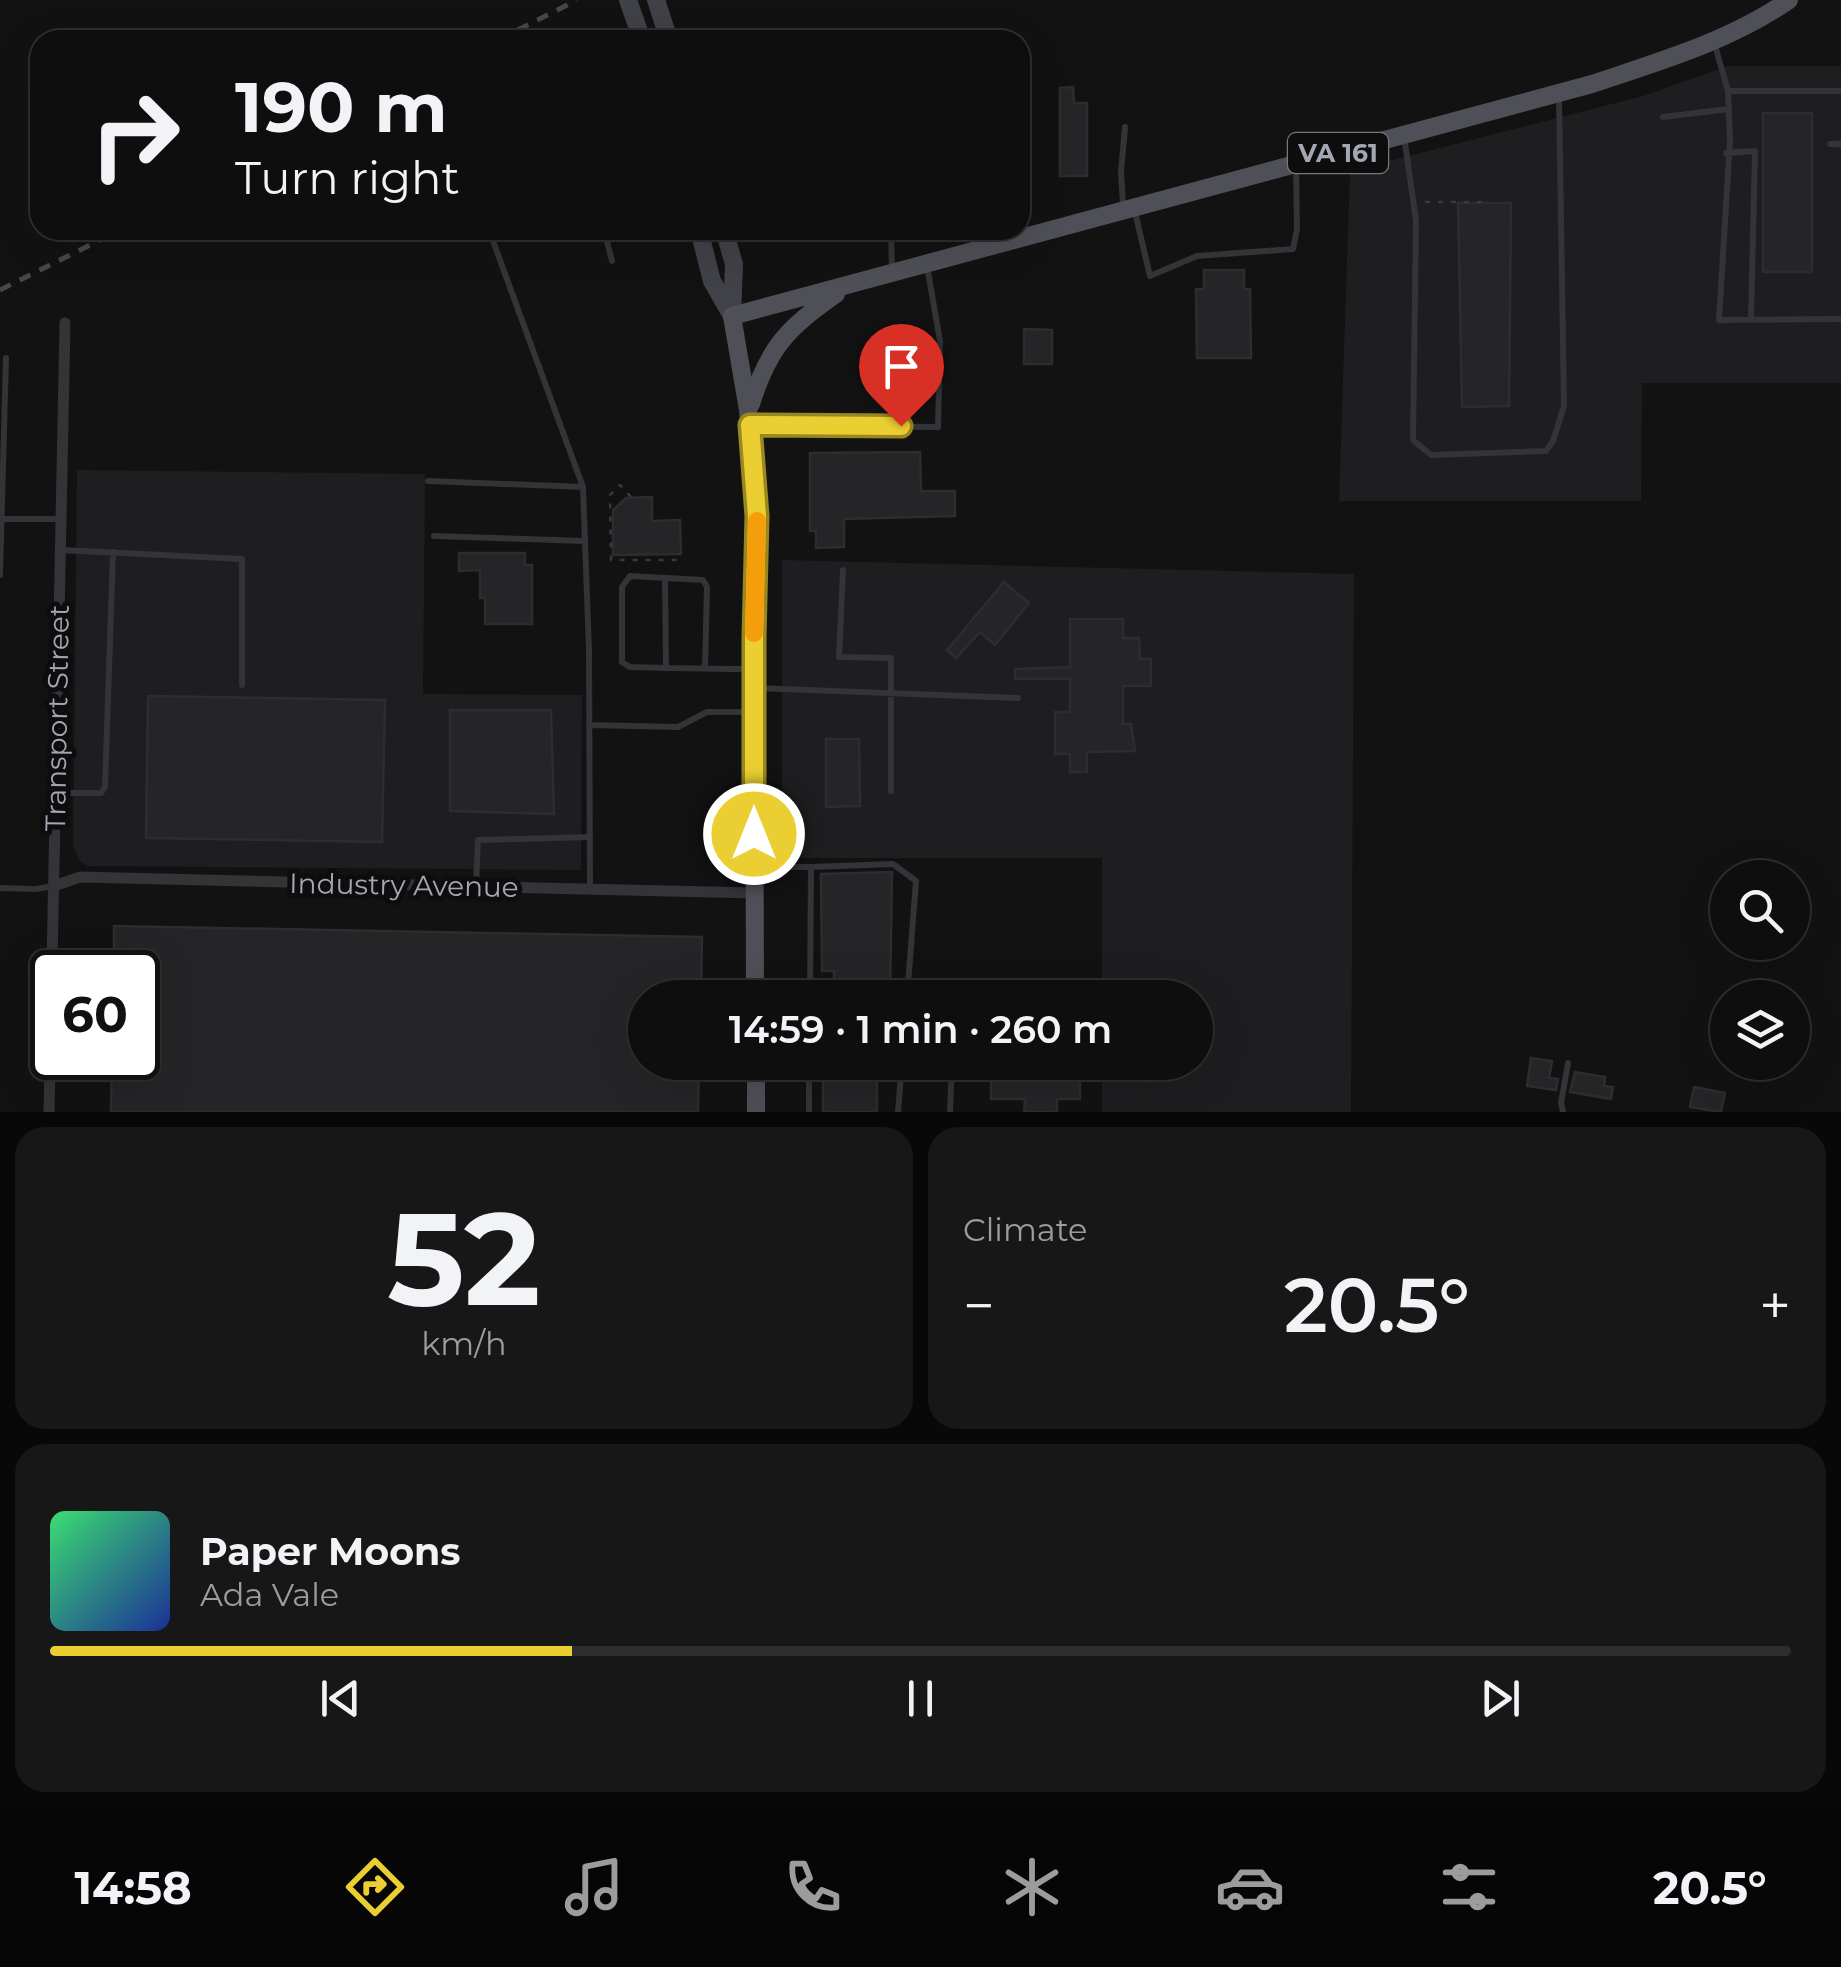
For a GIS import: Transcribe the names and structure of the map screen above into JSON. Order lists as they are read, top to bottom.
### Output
{
  "streets": {
    "main road": ["VA 161"],
    "street": ["Transport Street", "Industry Avenue"]
  },
  "crossings": [
    ["VA 161", "Industry Avenue"],
    ["Transport Street", "Industry Avenue"]
  ],
  "page": {
    "turn": ["190 m", "Turn right"],
    "limit": "60",
    "trip": "14:59 · 1 min · 260 m",
    "tile": [
      ["52", "km/h"],
      "Climate"
    ],
    "heat": ["−", "20.5°", "+"],
    "song": ["Paper Moons", "Ada Vale"],
    "tabs": ["14:58", "20.5°"]
  }
}
